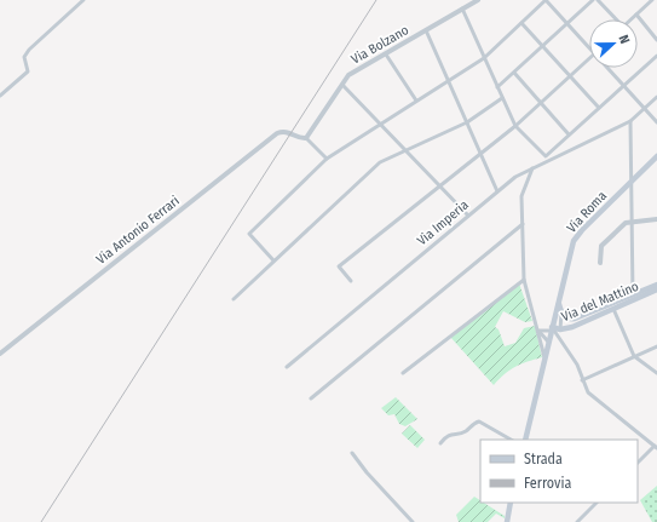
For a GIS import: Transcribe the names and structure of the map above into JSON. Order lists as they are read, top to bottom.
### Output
{
  "streets": {
    "main road": ["Via Roma", "Via del Mattino"],
    "street": ["Via Bolzano", "Via Imperia", "Via Antonio Ferrari"]
  },
  "crossings": [
    ["Via Bolzano", "Via Antonio Ferrari"],
    ["Via Roma", "Via del Mattino"]
  ],
  "legend": ["Strada", "Ferrovia"],
  "north": "right"
}
